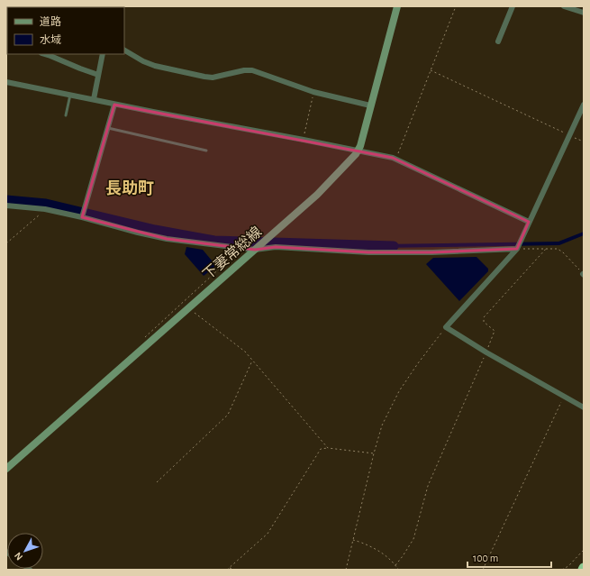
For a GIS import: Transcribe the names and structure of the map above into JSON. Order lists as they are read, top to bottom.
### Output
{
  "streets": {
    "main road": ["下妻常総線"]
  },
  "districts": ["長助町"],
  "legend": ["道路", "水域"],
  "scale_bar": "100 m",
  "north": "bottom left"
}
